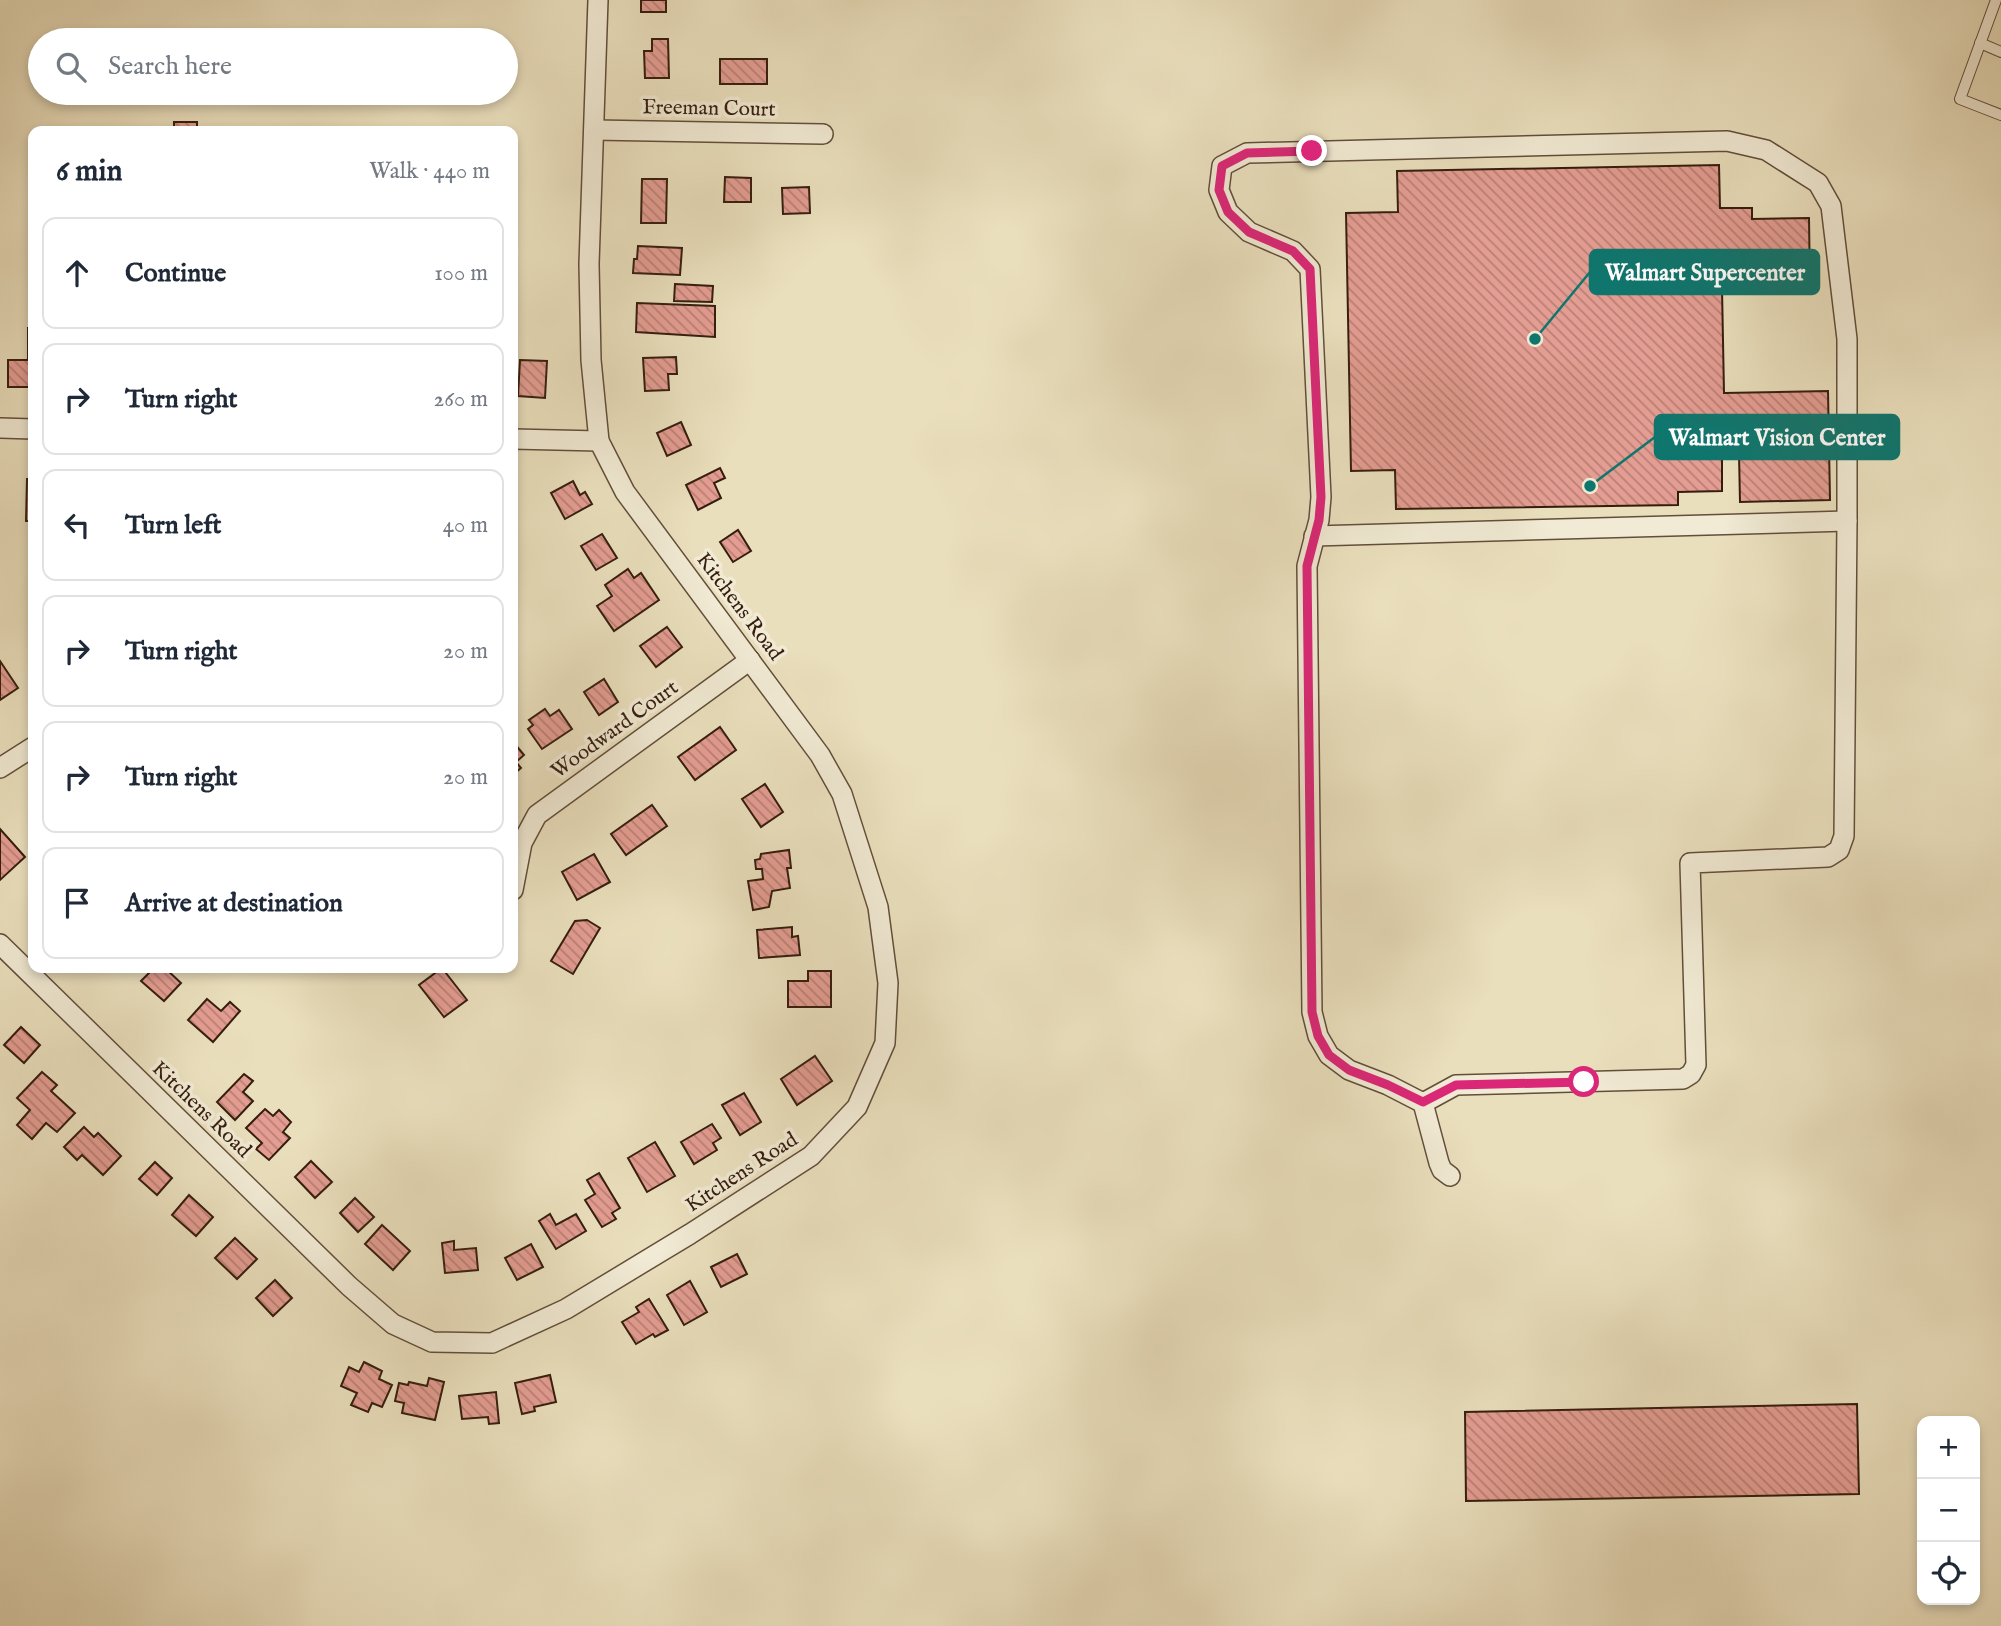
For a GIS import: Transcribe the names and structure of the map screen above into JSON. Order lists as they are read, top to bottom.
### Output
{
  "streets": {
    "street": ["Freeman Court", "Kitchens Road", "Woodward Court"]
  },
  "crossings": [
    ["Freeman Court", "Kitchens Road"],
    ["Kitchens Road", "Woodward Court"]
  ],
  "places": ["Walmart Supercenter", "Walmart Vision Center"],
  "page": {
    "search": "Search here",
    "heading": ["6 min", "Walk · 440 m"],
    "list": [
      ["Continue", "100 m"],
      ["Turn right", "260 m"],
      ["Turn left", "40 m"],
      ["Turn right", "20 m"],
      ["Turn right", "20 m"],
      "Arrive at destination"
    ],
    "map_buttons": ["+", "−"]
  }
}
